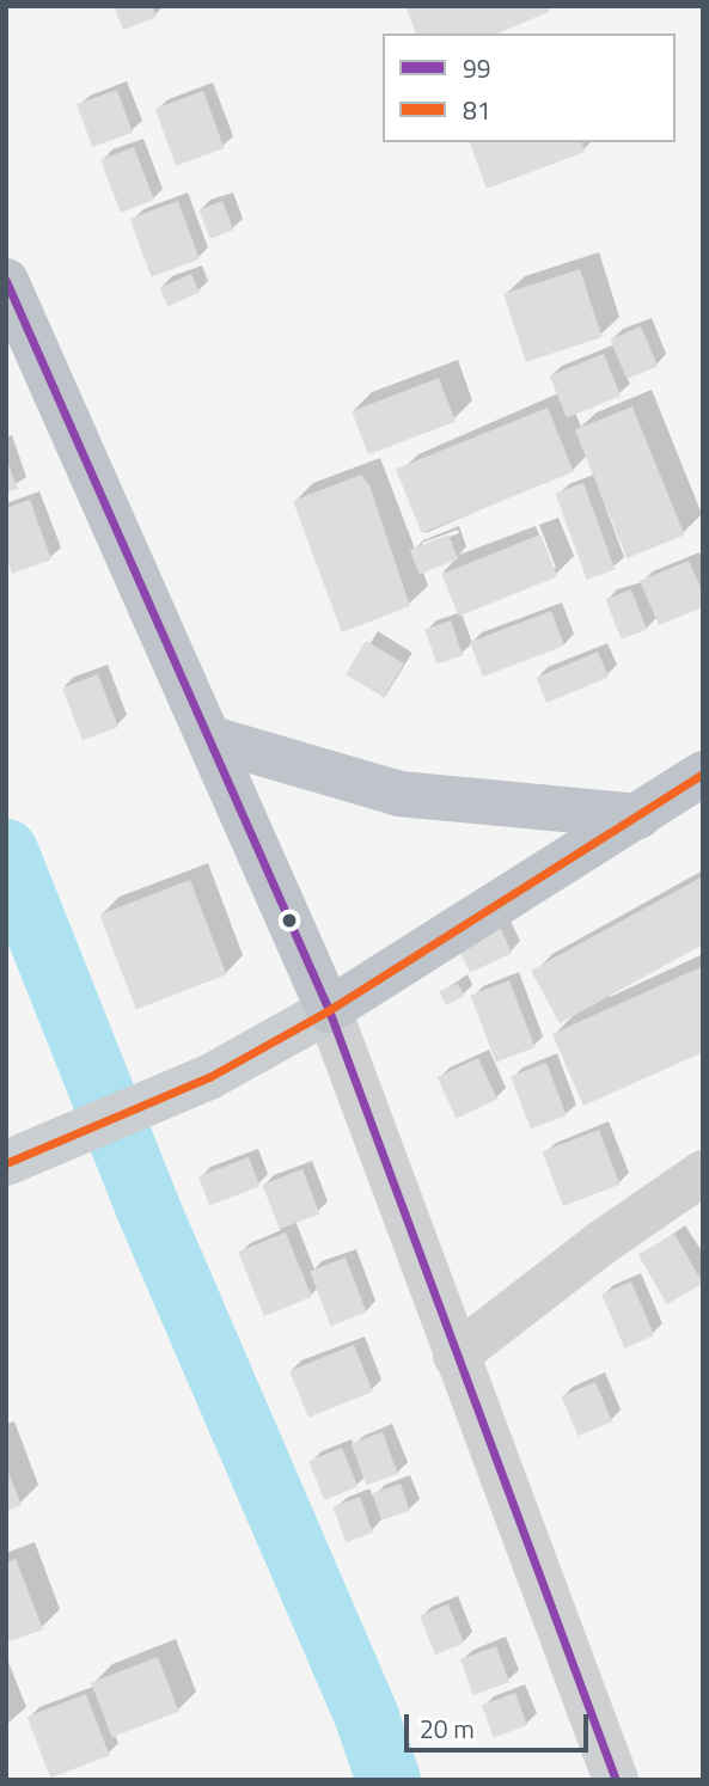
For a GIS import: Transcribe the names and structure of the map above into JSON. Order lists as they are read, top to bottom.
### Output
{
  "lines": ["transit line 99", "transit line 81"],
  "legend": ["99", "81"],
  "scale_bar": "20 m"
}
